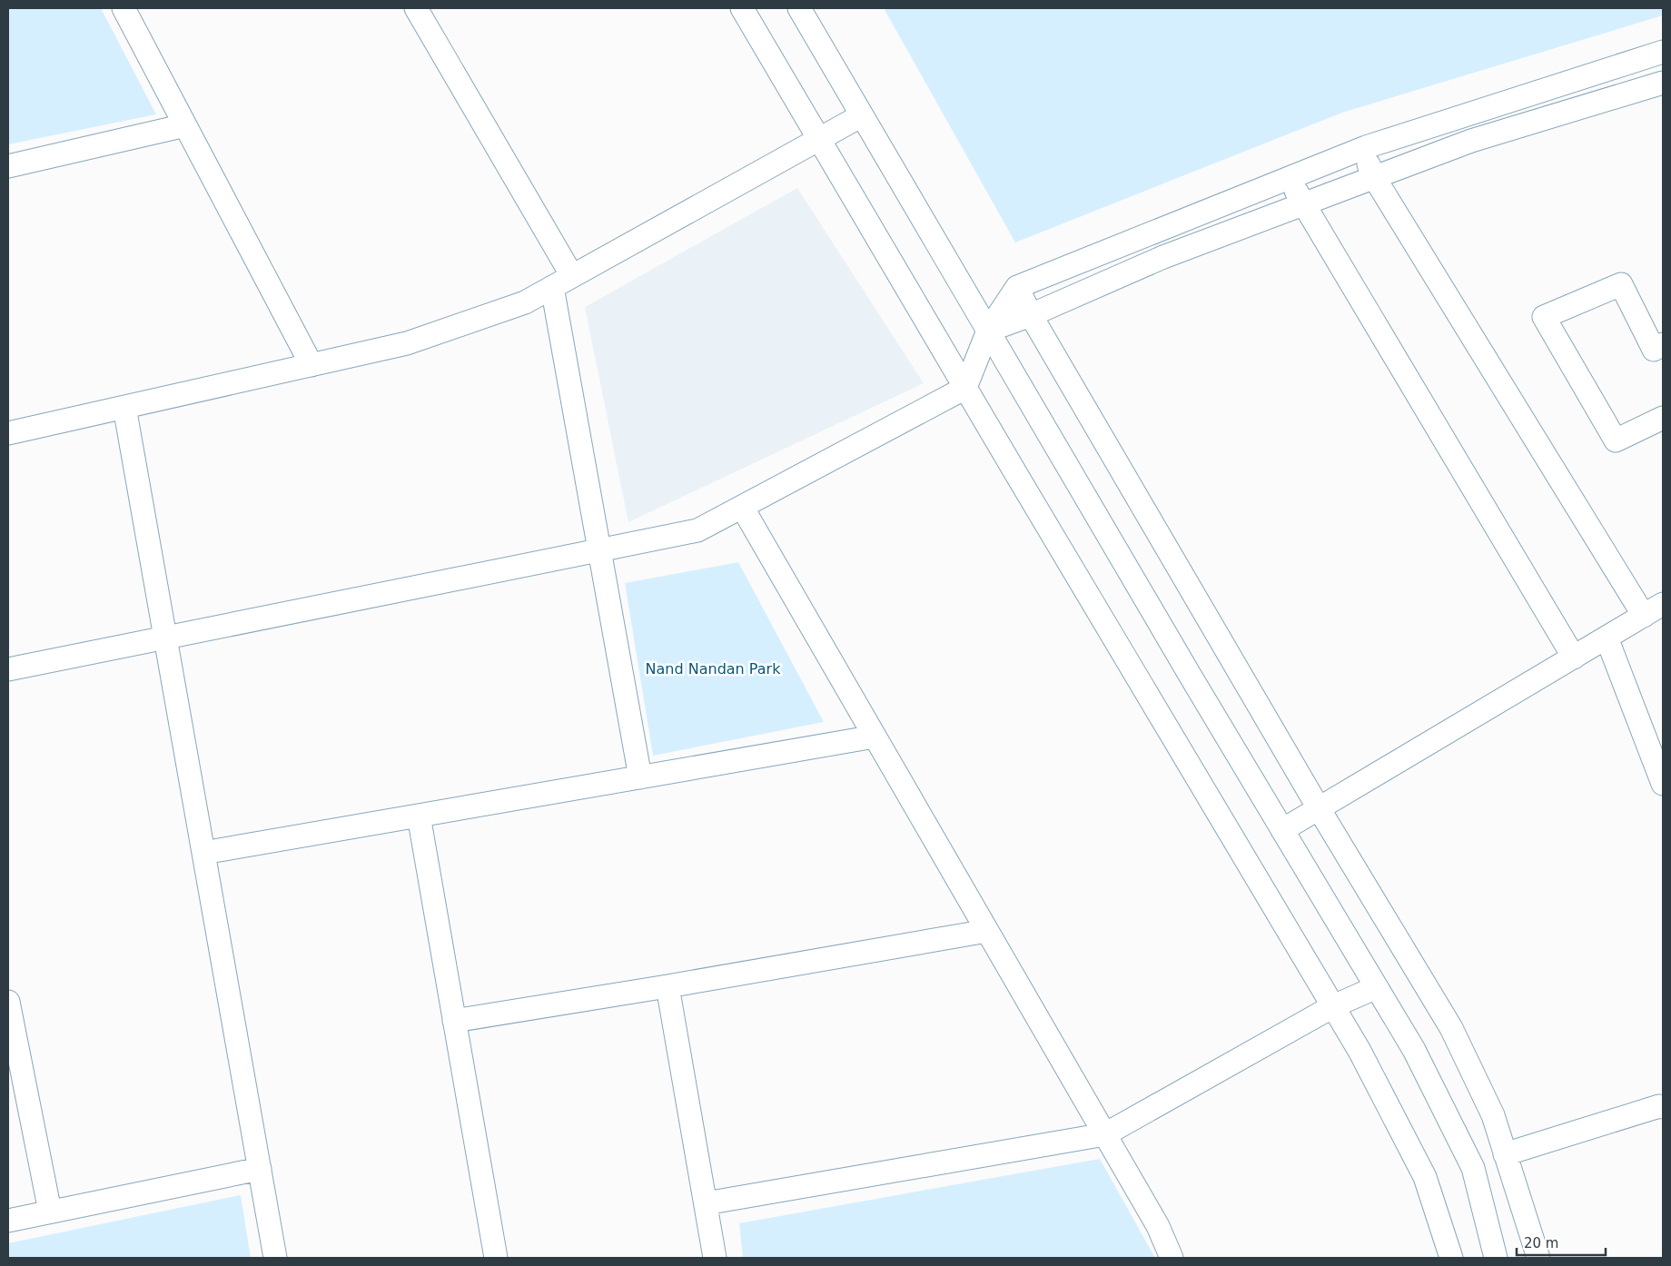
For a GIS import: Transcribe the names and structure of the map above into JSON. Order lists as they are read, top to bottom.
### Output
{
  "parks": ["Nand Nandan Park"],
  "scale_bar": "20 m"
}
